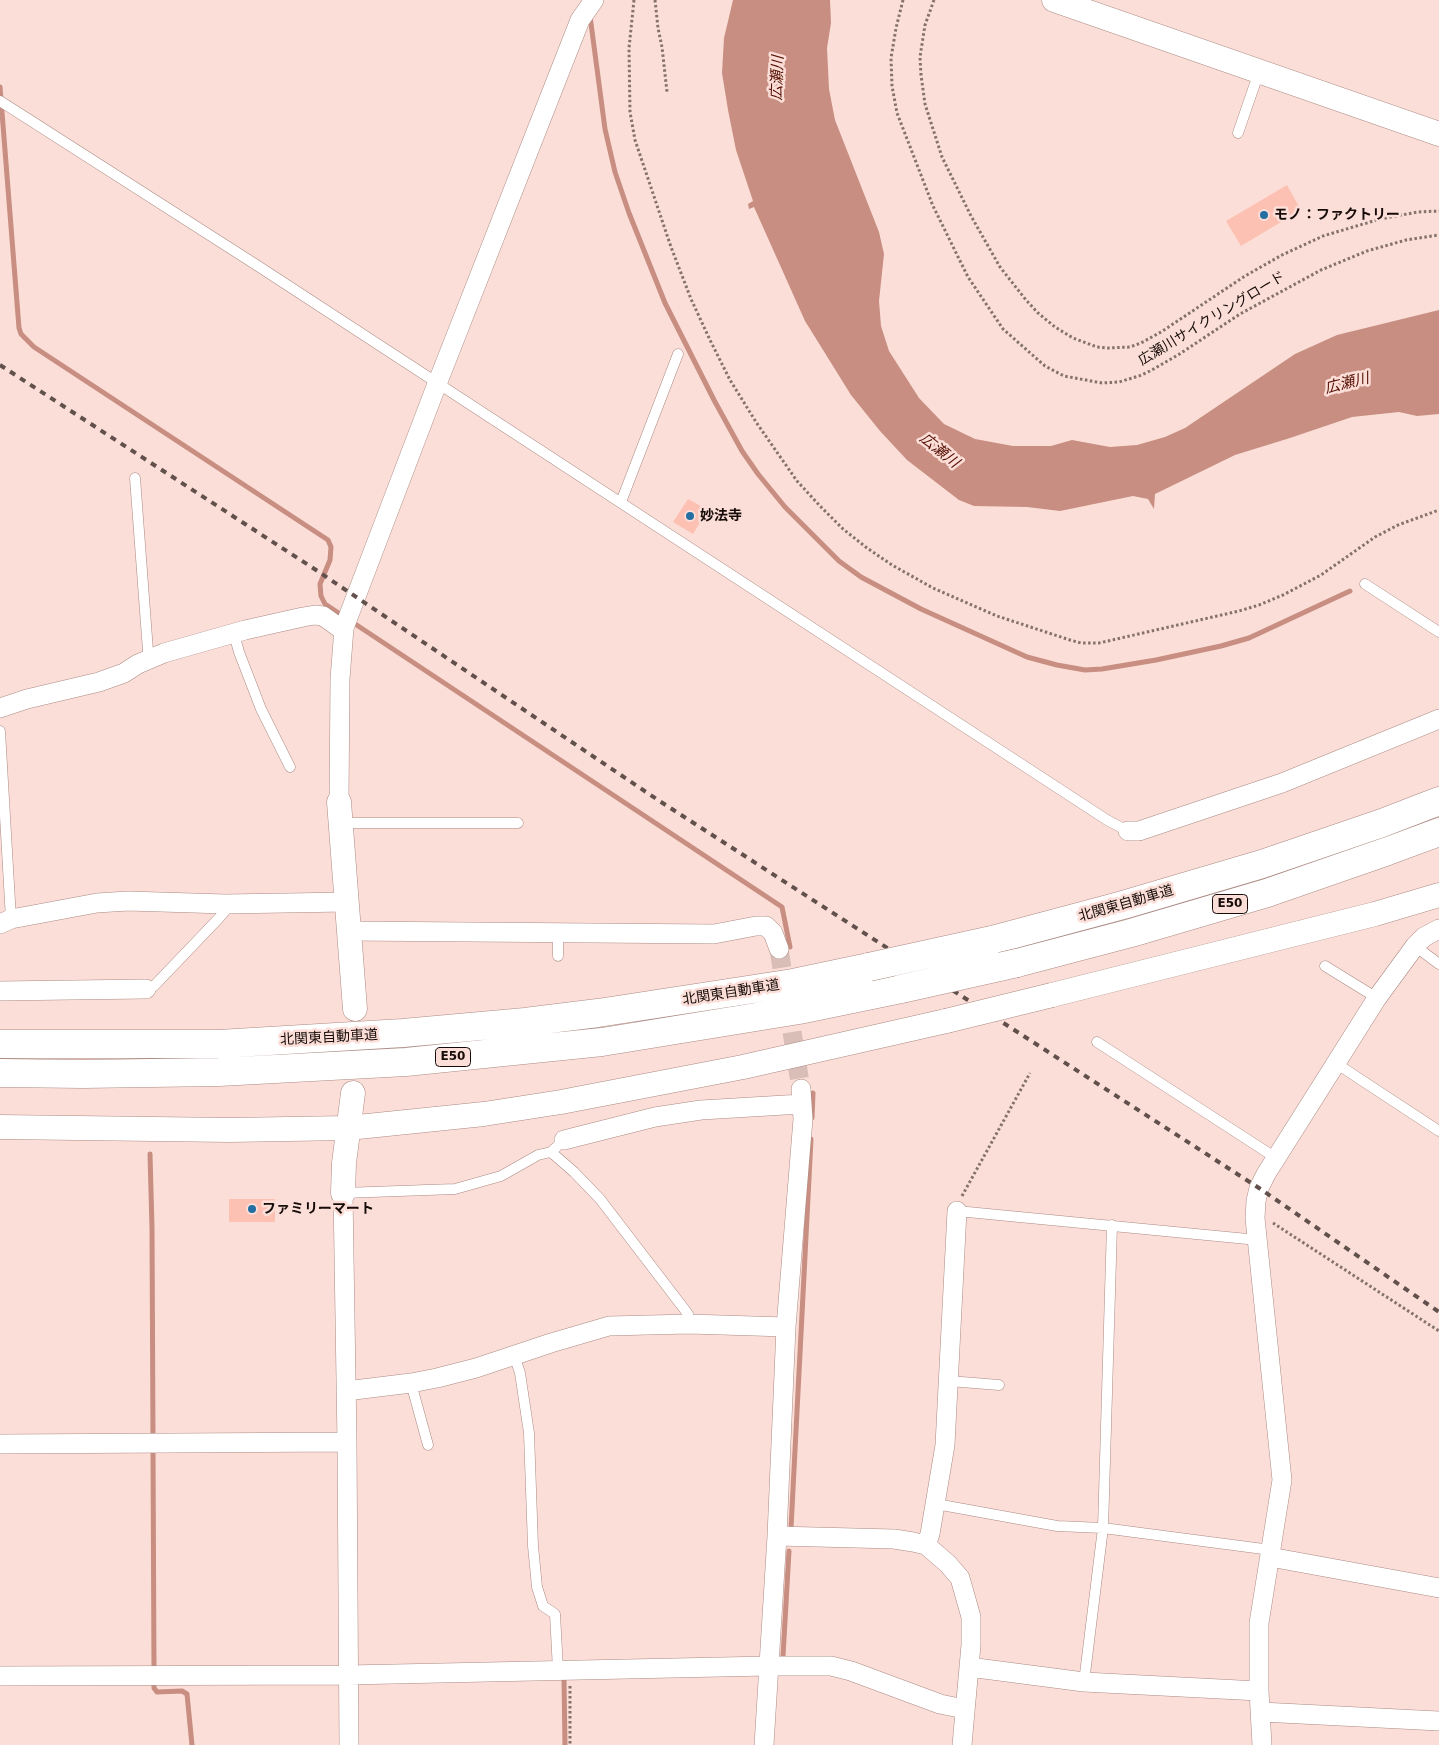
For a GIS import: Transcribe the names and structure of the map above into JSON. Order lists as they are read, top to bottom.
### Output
{
  "streets": {
    "highway": ["北関東自動車道", "E50"],
    "path": ["広瀬川サイクリングロード"]
  },
  "water": ["広瀬川"],
  "places": ["モノ：ファクトリー", "妙法寺", "ファミリーマート"]
}
